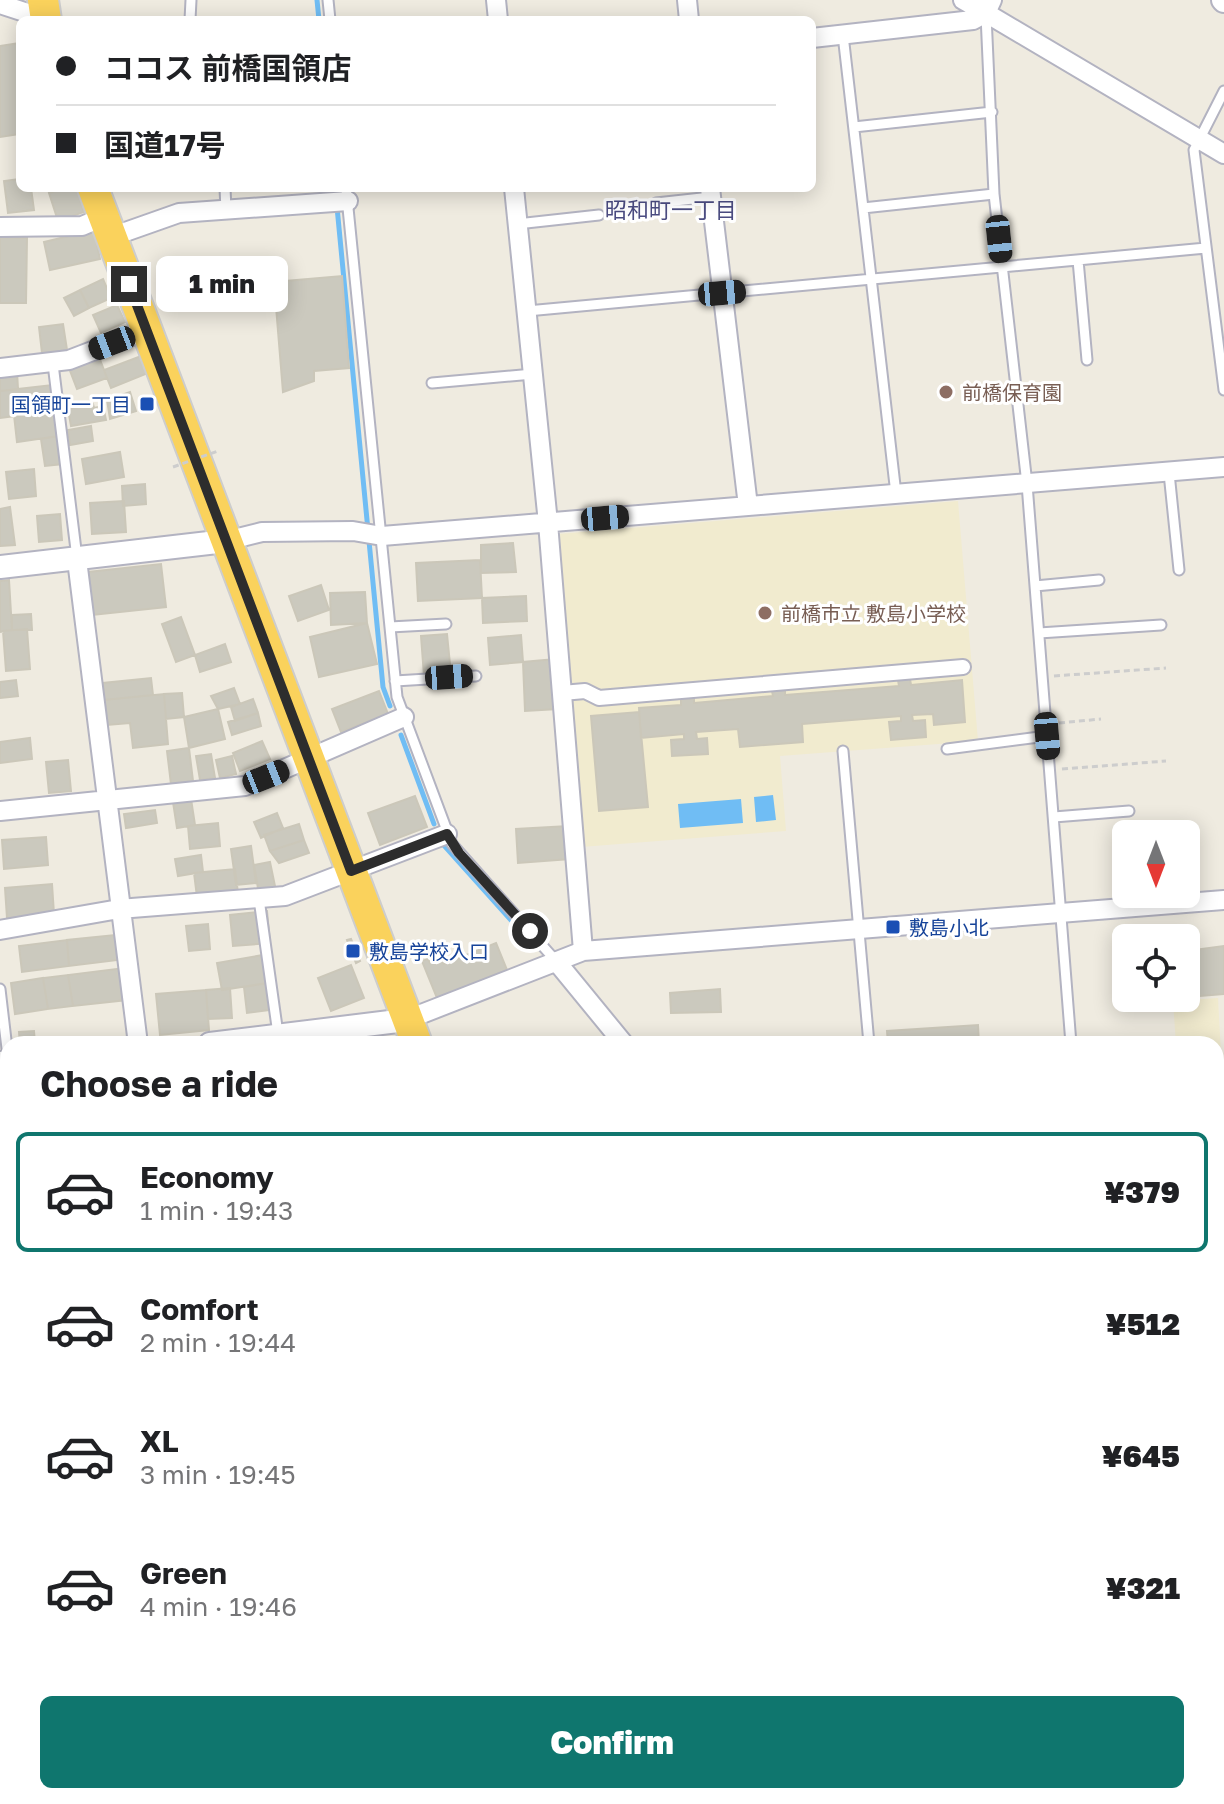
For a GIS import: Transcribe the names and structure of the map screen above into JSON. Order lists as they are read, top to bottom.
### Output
{
  "districts": ["昭和町一丁目"],
  "places": {
    "other": ["前橋保育園", "前橋市立 敷島小学校"],
    "transit": ["国領町一丁目", "敷島小北", "敷島学校入口"]
  },
  "north": "bottom",
  "page": {
    "banner": ["ココス 前橋国領店", "国道17号"],
    "bubble": "1 min",
    "heading": "Choose a ride",
    "list": [
      {
        "name": "Economy",
        "note": "1 min · 19:43",
        "value": "¥379"
      },
      {
        "name": "Comfort",
        "note": "2 min · 19:44",
        "value": "¥512"
      },
      {
        "name": "XL",
        "note": "3 min · 19:45",
        "value": "¥645"
      },
      {
        "name": "Green",
        "note": "4 min · 19:46",
        "value": "¥321"
      }
    ],
    "buttons": "Confirm"
  }
}
